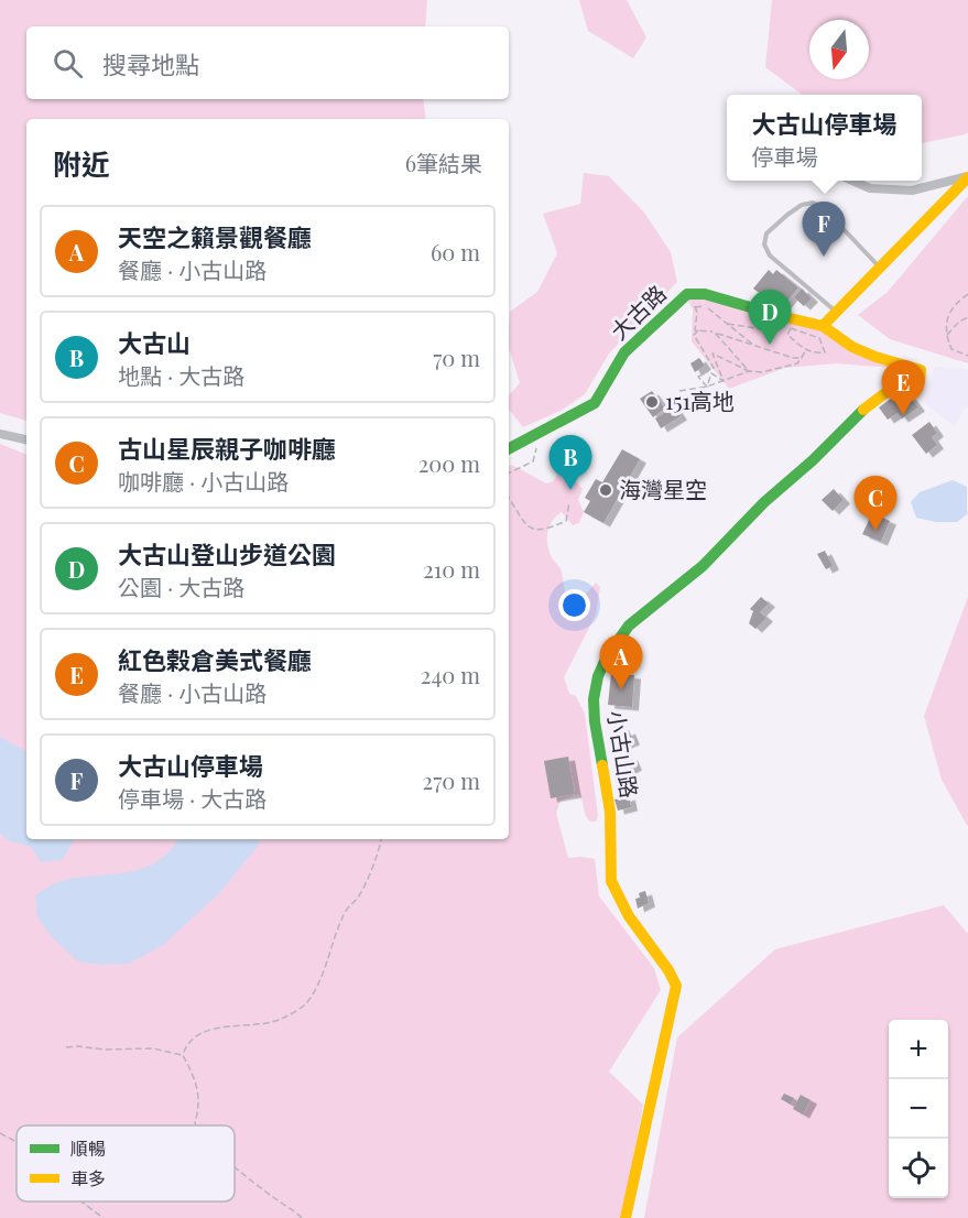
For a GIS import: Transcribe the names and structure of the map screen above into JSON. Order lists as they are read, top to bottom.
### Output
{
  "streets": {
    "street": ["大古路", "小古山路"]
  },
  "crossings": [
    ["大古路", "小古山路"]
  ],
  "places": ["151高地", "海灣星空"],
  "legend": ["順暢", "車多"],
  "north": "bottom",
  "page": {
    "search": "搜尋地點",
    "popup": ["大古山停車場", "停車場"],
    "heading": ["附近", "6筆結果"],
    "pins": [
      "F",
      "D",
      "E",
      "B",
      "C",
      "A"
    ],
    "list": [
      {
        "mark": "A",
        "name": "天空之籟景觀餐廳",
        "note": "餐廳 · 小古山路",
        "value": "60 m"
      },
      {
        "mark": "B",
        "name": "大古山",
        "note": "地點 · 大古路",
        "value": "70 m"
      },
      {
        "mark": "C",
        "name": "古山星辰親子咖啡廳",
        "note": "咖啡廳 · 小古山路",
        "value": "200 m"
      },
      {
        "mark": "D",
        "name": "大古山登山步道公園",
        "note": "公園 · 大古路",
        "value": "210 m"
      },
      {
        "mark": "E",
        "name": "紅色榖倉美式餐廳",
        "note": "餐廳 · 小古山路",
        "value": "240 m"
      },
      {
        "mark": "F",
        "name": "大古山停車場",
        "note": "停車場 · 大古路",
        "value": "270 m"
      }
    ],
    "map_buttons": ["+", "−"]
  }
}
